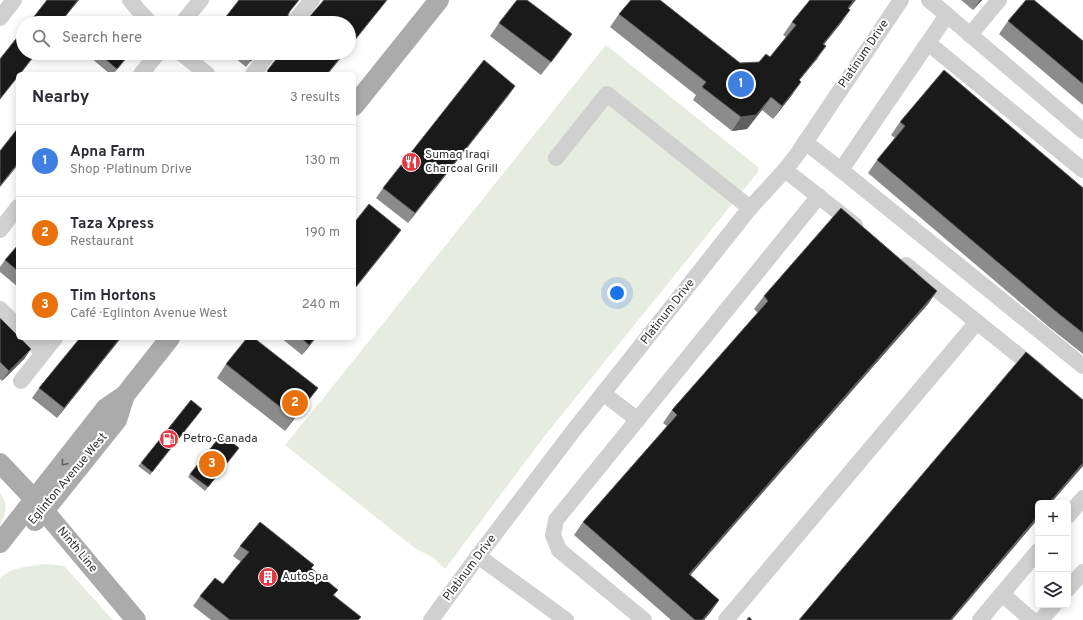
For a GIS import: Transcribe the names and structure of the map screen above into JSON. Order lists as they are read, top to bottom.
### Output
{
  "streets": {
    "main road": ["Eglinton Avenue West", "Ninth Line"],
    "street": ["Platinum Drive"]
  },
  "crossings": [
    ["Eglinton Avenue West", "Ninth Line"]
  ],
  "places": {
    "restaurant": ["Sumaq Iraqi Charcoal Grill"],
    "fuel station": ["Petro-Canada"],
    "building": ["AutoSpa"]
  },
  "page": {
    "search": "Search here",
    "pins": ["1", "2", "3"],
    "heading": ["Nearby", "3 results"],
    "list": [
      {
        "mark": "1",
        "name": "Apna Farm",
        "note": "Shop · Platinum Drive",
        "value": "130 m"
      },
      {
        "mark": "2",
        "name": "Taza Xpress",
        "note": "Restaurant",
        "value": "190 m"
      },
      {
        "mark": "3",
        "name": "Tim Hortons",
        "note": "Café · Eglinton Avenue West",
        "value": "240 m"
      }
    ],
    "map_buttons": ["+", "−"]
  }
}
